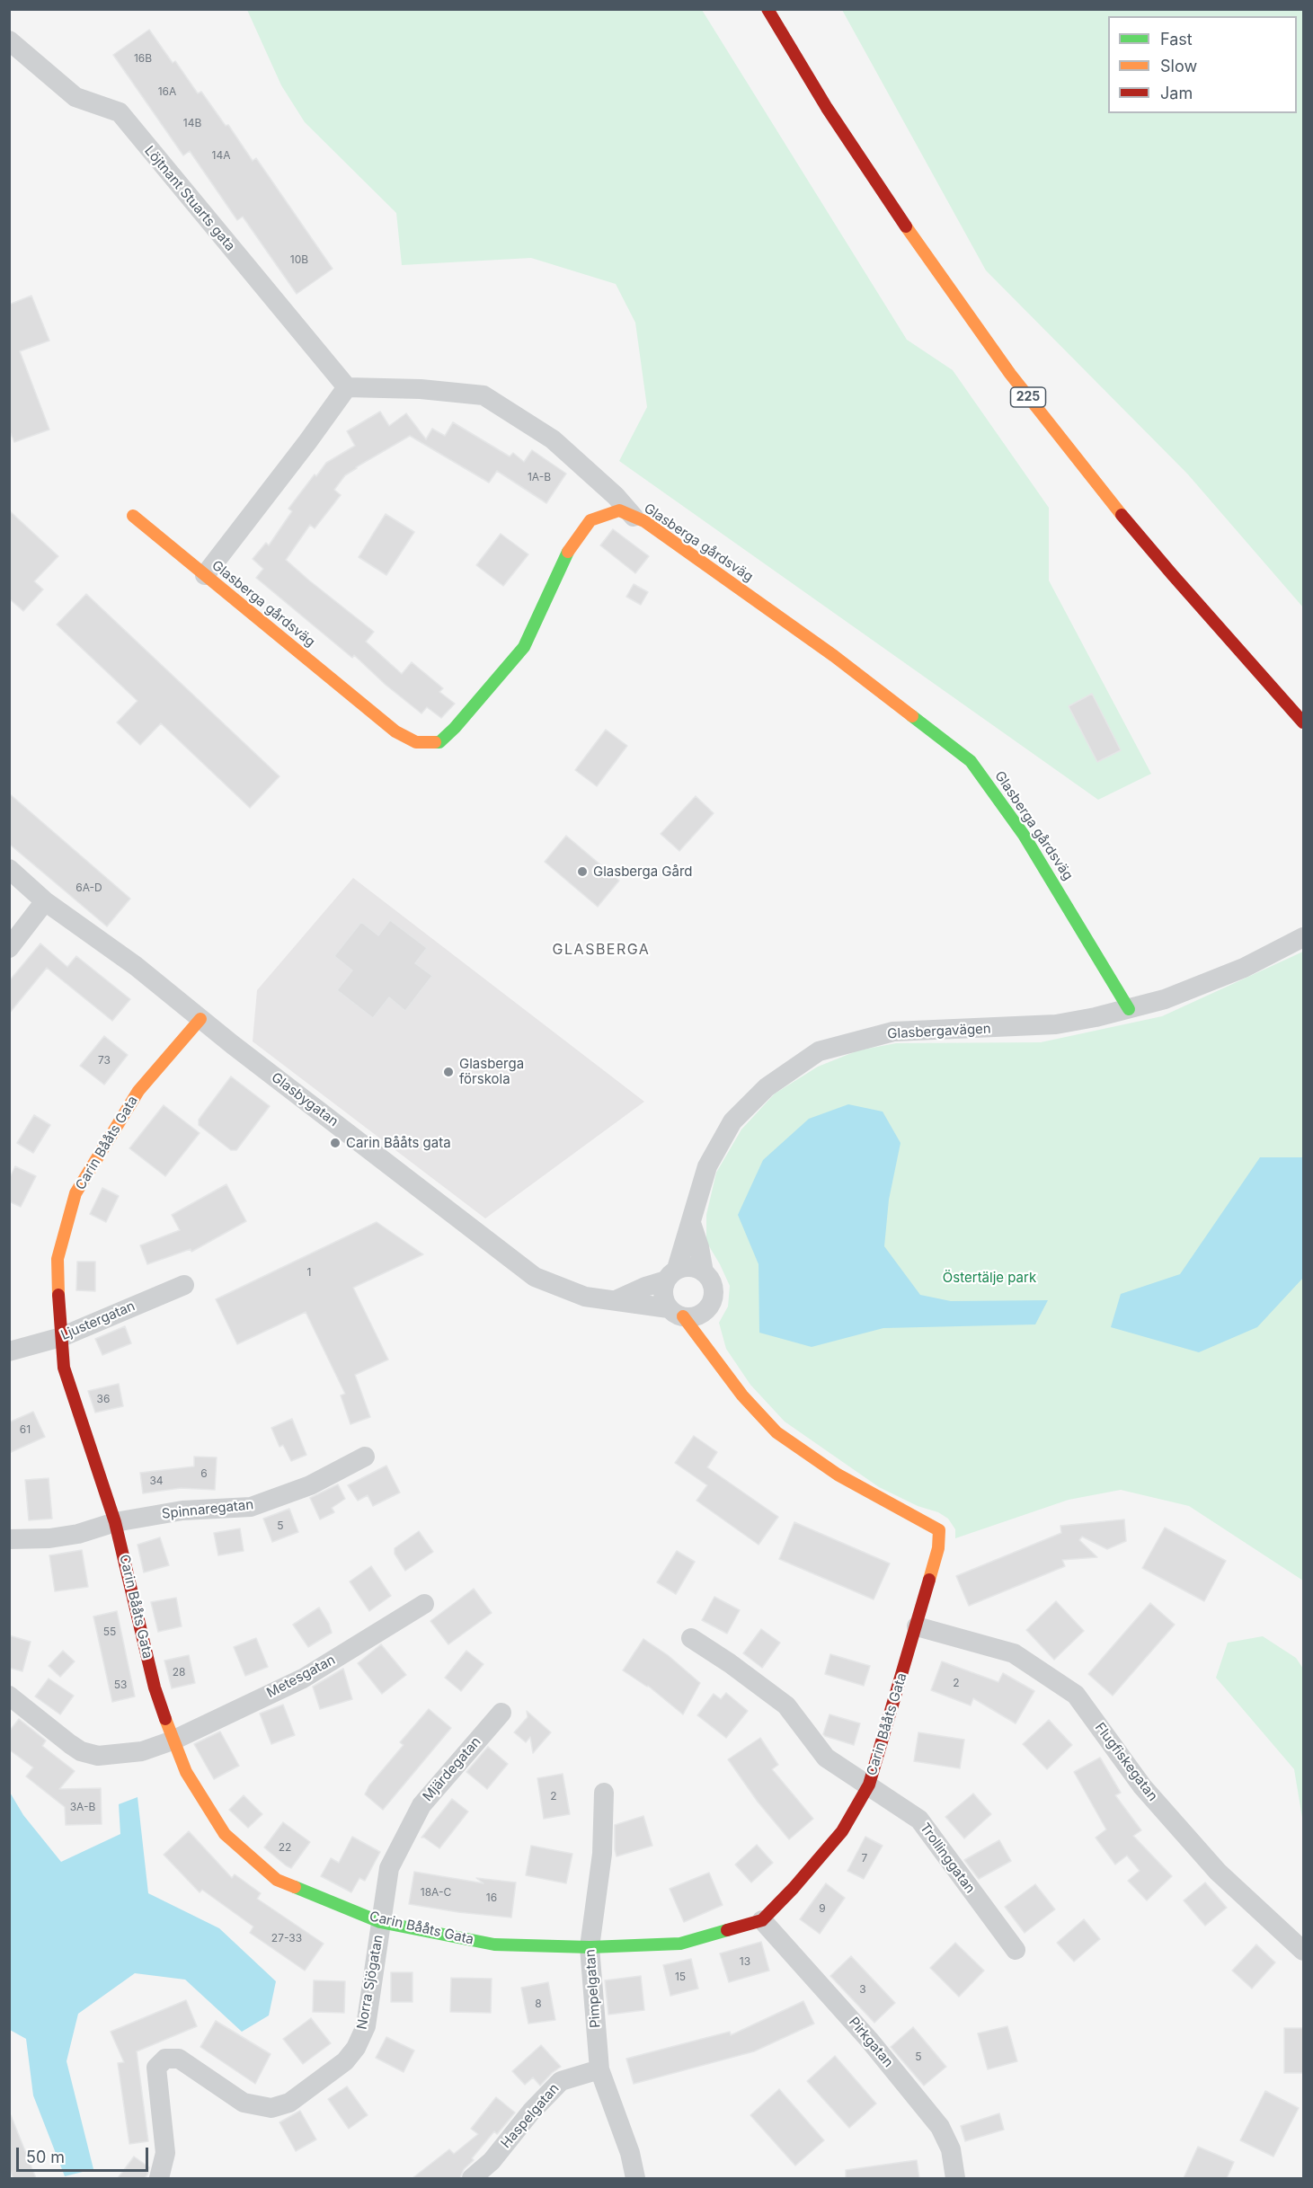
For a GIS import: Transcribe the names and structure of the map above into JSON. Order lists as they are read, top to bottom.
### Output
{
  "streets": {
    "street": [
      "Löjtnant Stuarts gata",
      "225",
      "Glasberga gårdsväg",
      "Glasbergavägen",
      "Glasbygatan",
      "Carin Bååts Gata",
      "Ljustergatan",
      "Spinnaregatan",
      "Metesgatan",
      "Flugfiskegatan",
      "Mjärdegatan",
      "Trollinggatan",
      "Norra Sjögatan",
      "Pimpelgatan",
      "Pirkgatan",
      "Haspelgatan"
    ]
  },
  "crossings": [
    ["Glasberga gårdsväg", "Glasbergavägen"],
    ["Glasbergavägen", "Glasbygatan"],
    ["Glasbergavägen", "Carin Bååts Gata"],
    ["Glasbygatan", "Carin Bååts Gata"],
    ["Carin Bååts Gata", "Ljustergatan"],
    ["Carin Bååts Gata", "Spinnaregatan"],
    ["Carin Bååts Gata", "Metesgatan"],
    ["Carin Bååts Gata", "Flugfiskegatan"],
    ["Carin Bååts Gata", "Mjärdegatan"],
    ["Carin Bååts Gata", "Trollinggatan"],
    ["Carin Bååts Gata", "Norra Sjögatan"],
    ["Carin Bååts Gata", "Pimpelgatan"],
    ["Carin Bååts Gata", "Pirkgatan"],
    ["Mjärdegatan", "Norra Sjögatan"],
    ["Pimpelgatan", "Haspelgatan"]
  ],
  "districts": ["GLASBERGA"],
  "parks": ["Östertälje park"],
  "places": ["Glasberga Gård", "Glasberga förskola", "Carin Bååts gata"],
  "house_numbers": [
    "16B",
    "16A",
    "14B",
    "14A",
    "10B",
    "1A-B",
    "6A-D",
    "73",
    "1",
    "36",
    "61",
    "6",
    "34",
    "5",
    "55",
    "28",
    "2",
    "53",
    "2",
    "3A-B",
    "22",
    "7",
    "18A-C",
    "16",
    "9",
    "27-33",
    "13",
    "15",
    "3",
    "8",
    "5"
  ],
  "legend": ["Fast", "Slow", "Jam"],
  "scale_bar": "50 m"
}
